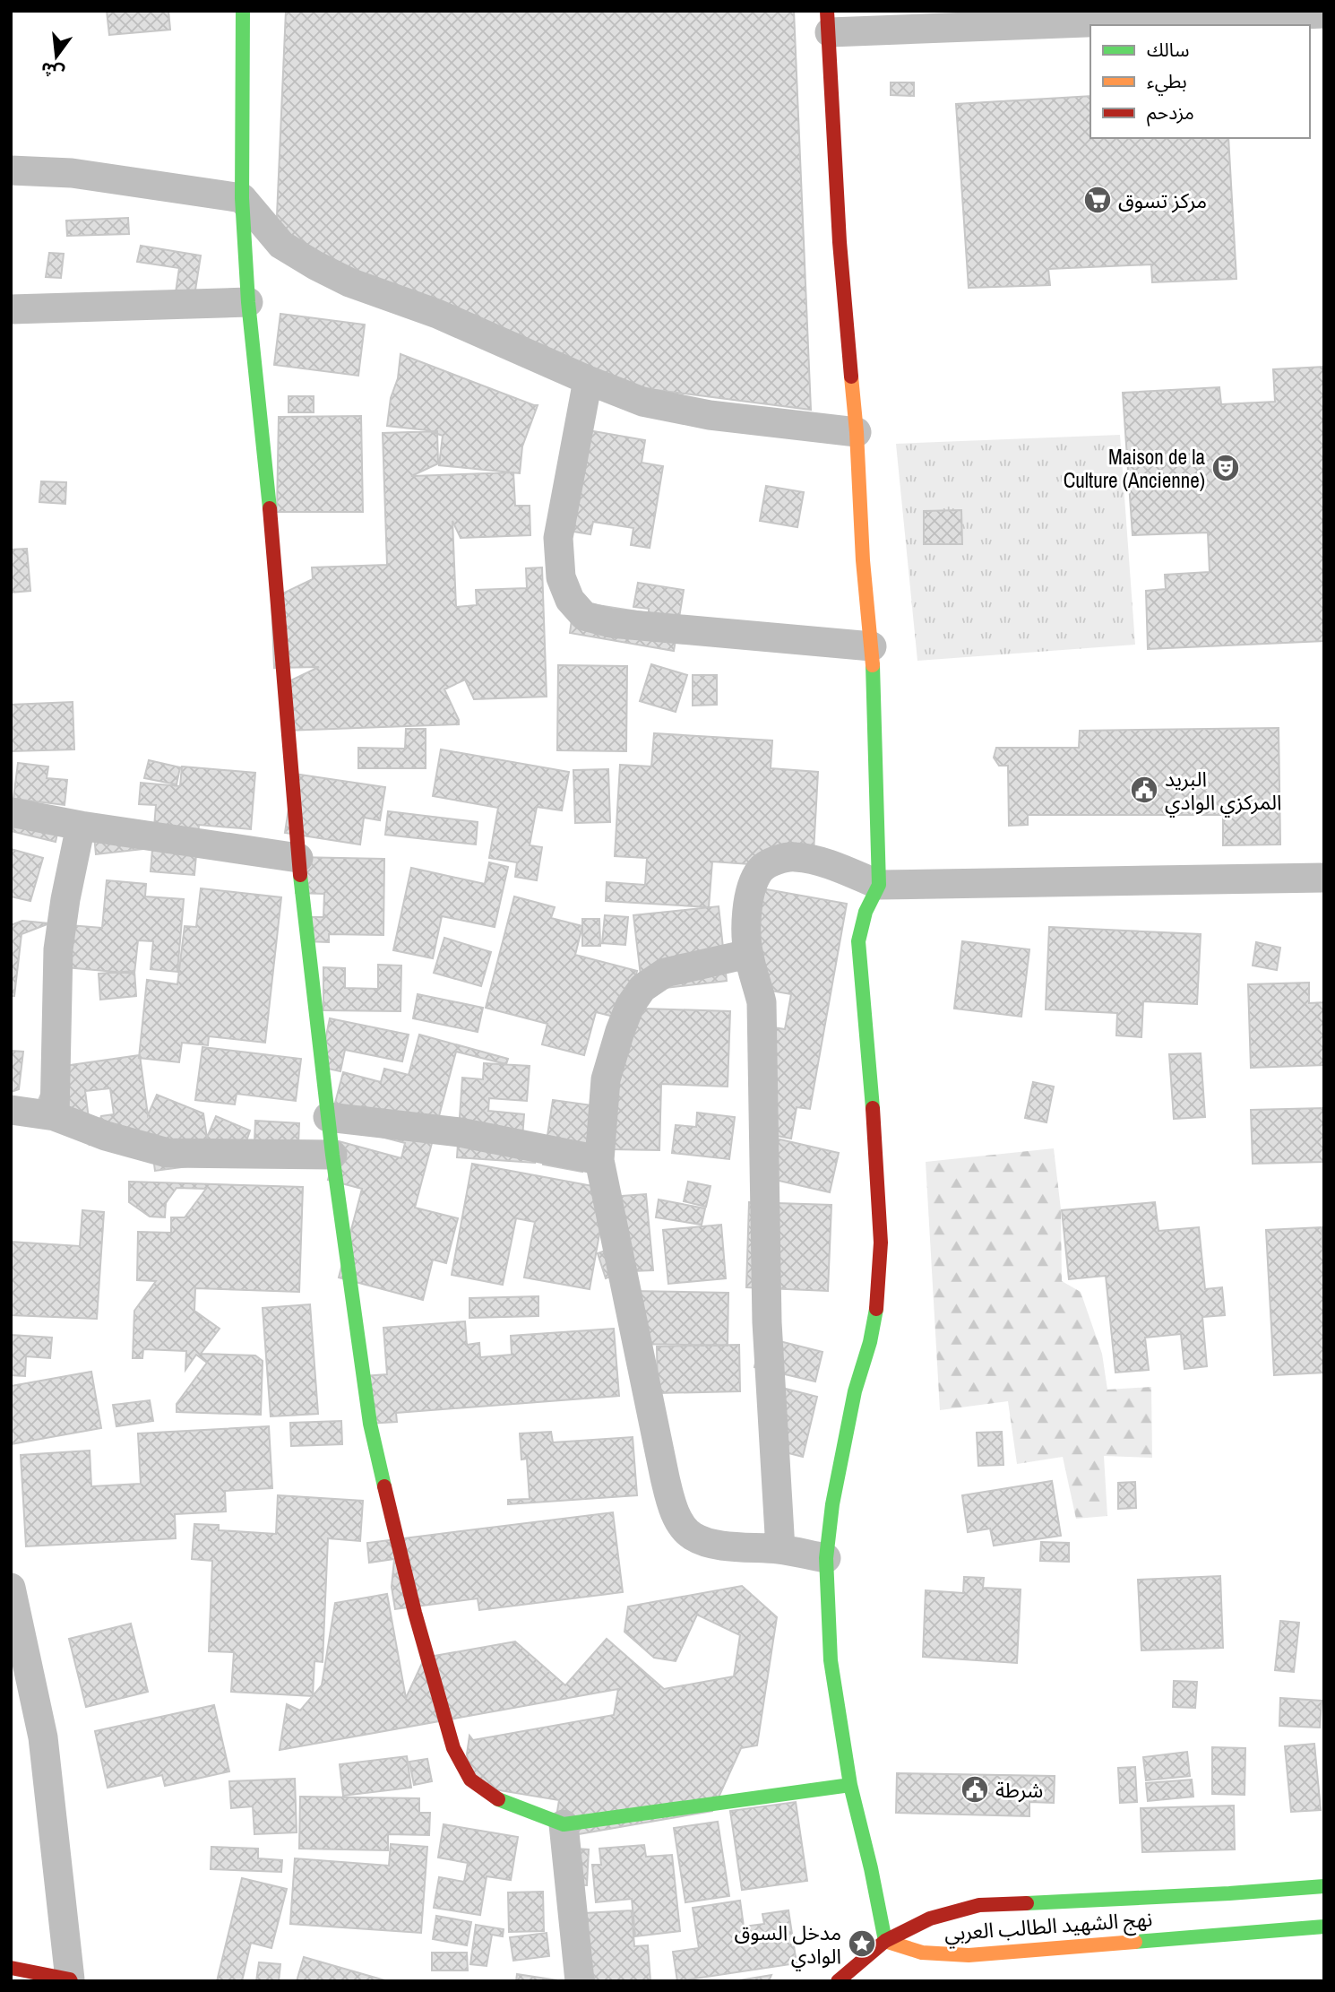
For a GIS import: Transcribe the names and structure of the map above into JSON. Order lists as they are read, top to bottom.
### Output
{
  "streets": {
    "main road": ["نهج الشهيد الطالب العربي"]
  },
  "places": {
    "supermarket": ["مركز تسوق"],
    "theatre": ["Maison de la Culture (Ancienne)"],
    "public building": ["البريد المركزي الوادي", "شرطة"],
    "place": ["مدخل السوق الوادي"]
  },
  "legend": ["سالك", "بطيء", "مزدحم"],
  "north": "bottom"
}
